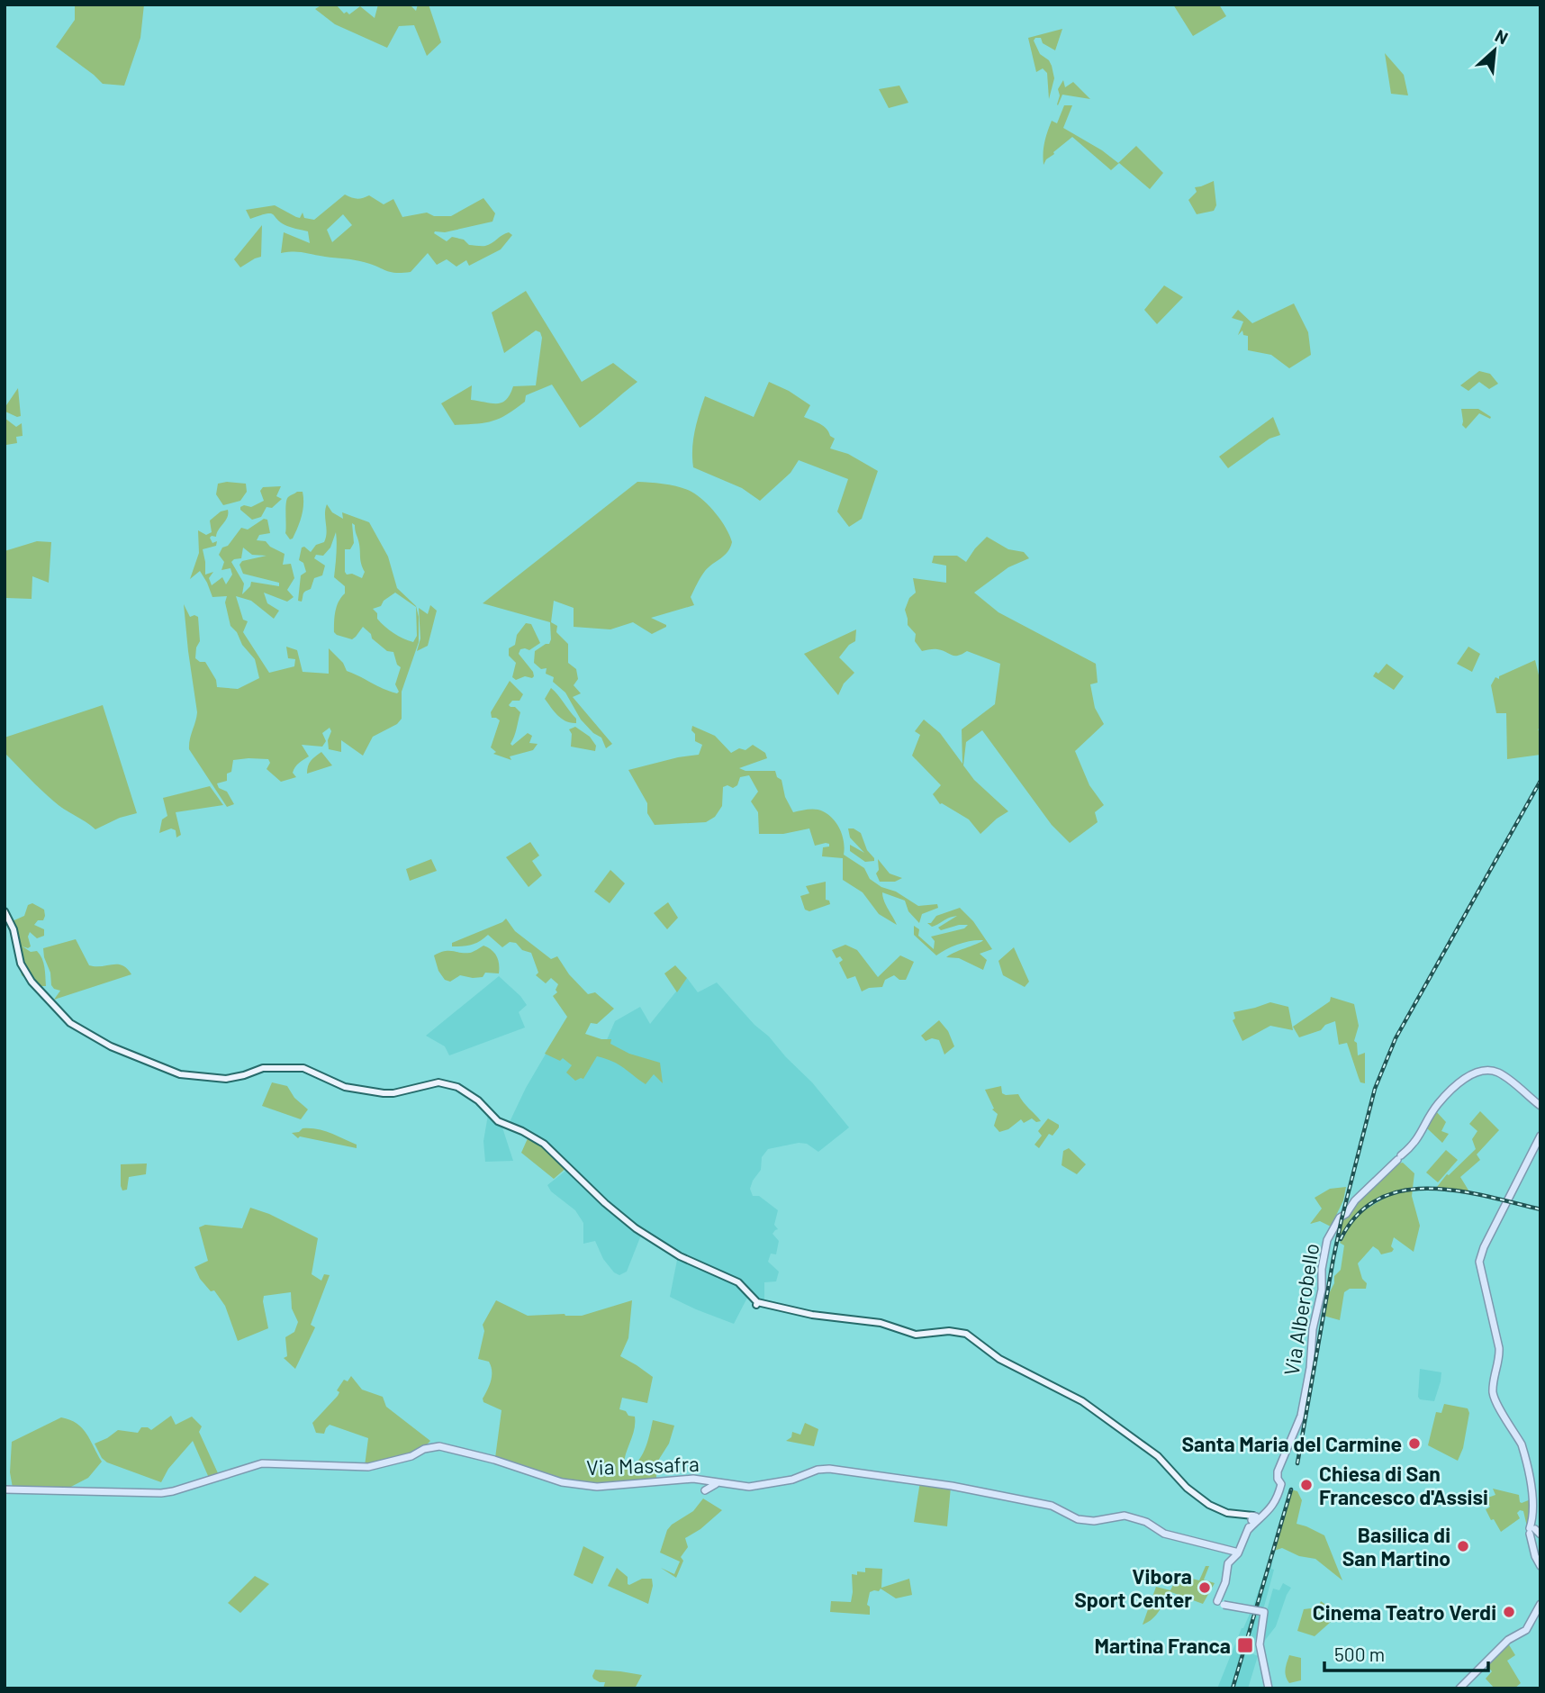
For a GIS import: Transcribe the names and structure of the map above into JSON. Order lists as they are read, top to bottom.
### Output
{
  "streets": {
    "main road": ["Via Alberobello", "Via Massafra"]
  },
  "places": {
    "other": [
      "Santa Maria del Carmine",
      "Chiesa di San Francesco d'Assisi",
      "Basilica di San Martino",
      "Vibora Sport Center",
      "Cinema Teatro Verdi"
    ],
    "transit": ["Martina Franca"]
  },
  "scale_bar": "500 m",
  "north": "top right"
}
